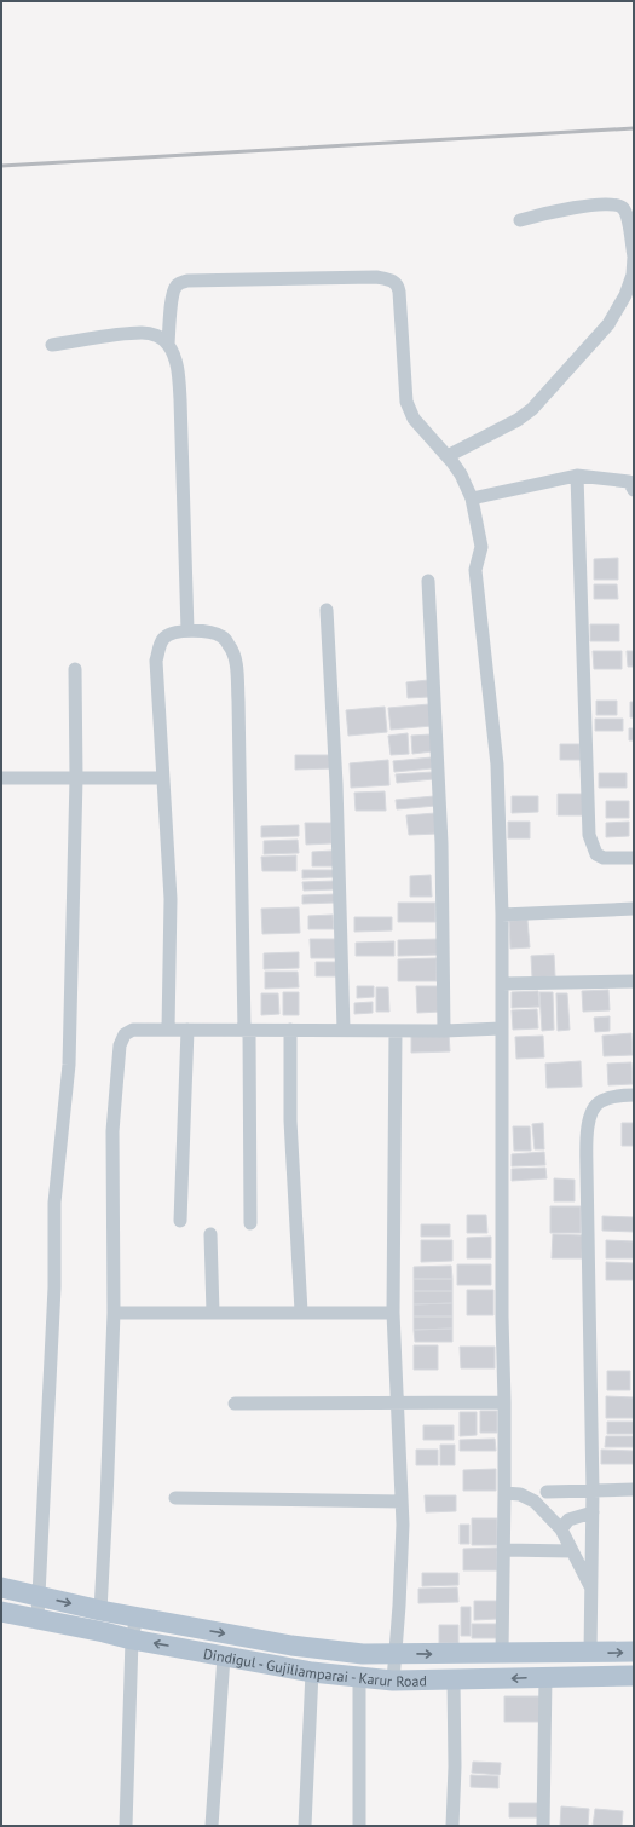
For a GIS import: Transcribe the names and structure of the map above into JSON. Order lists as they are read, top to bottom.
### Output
{
  "streets": {
    "main road": ["Dindigul - Gujiliamparai - Karur Road"]
  }
}
